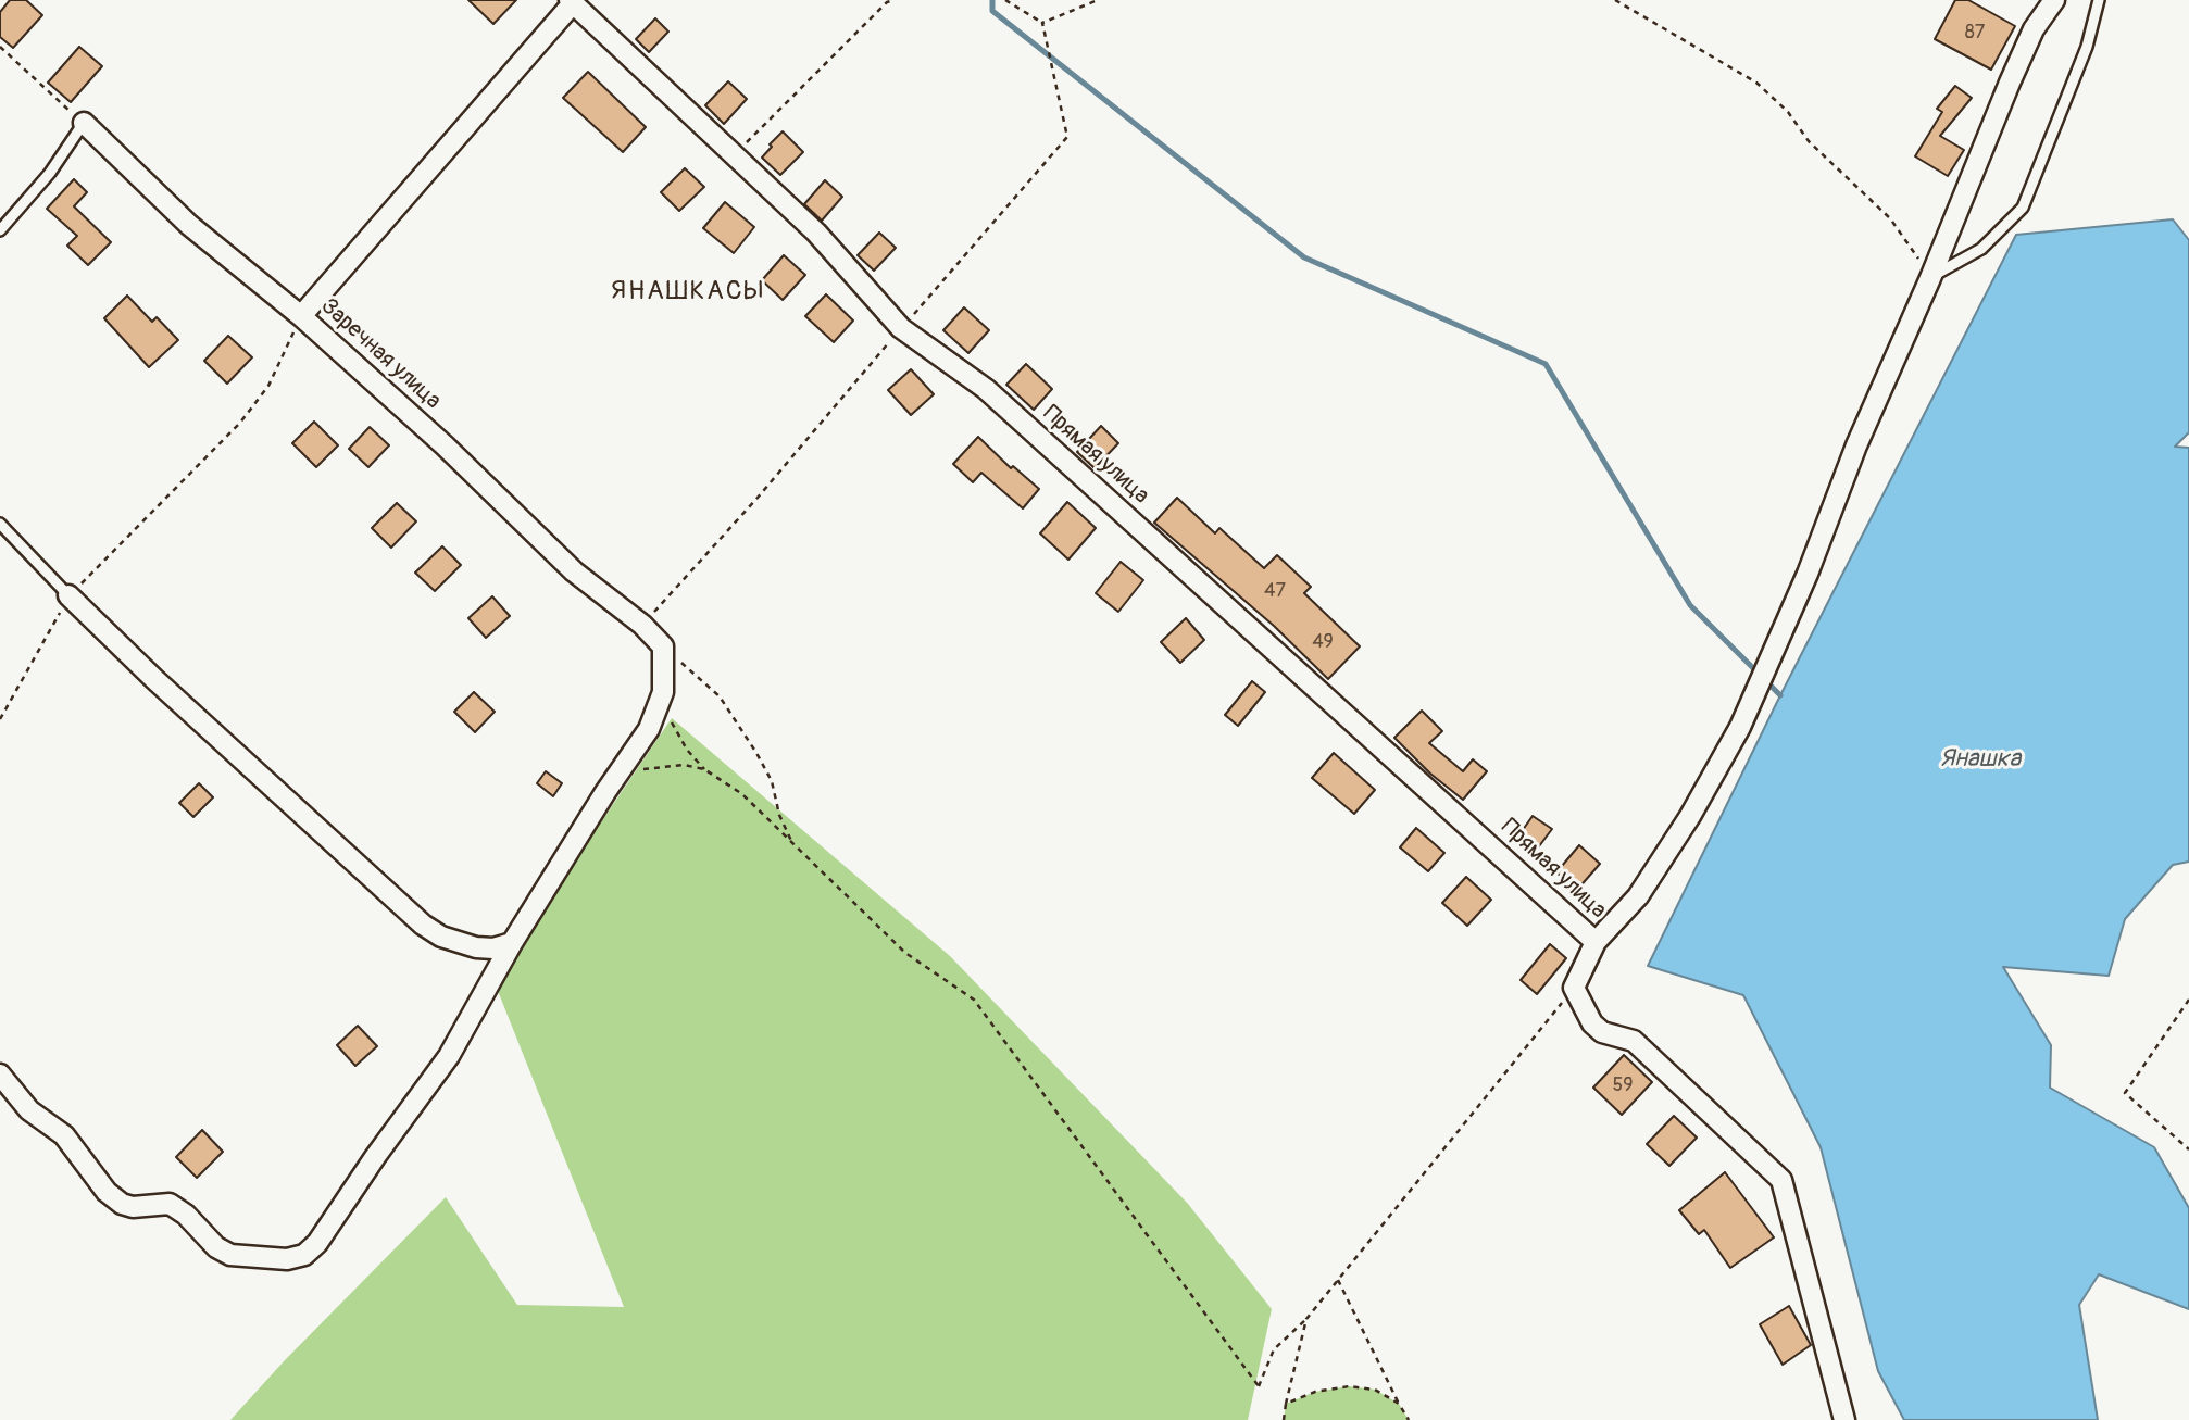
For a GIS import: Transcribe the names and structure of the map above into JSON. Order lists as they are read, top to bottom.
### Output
{
  "streets": {
    "street": ["Заречная улица", "Прямая улица"]
  },
  "districts": ["ЯНАШКАСЫ"],
  "water": ["Янашка"],
  "house_numbers": [
    "87",
    "47",
    "49",
    "59"
  ]
}
